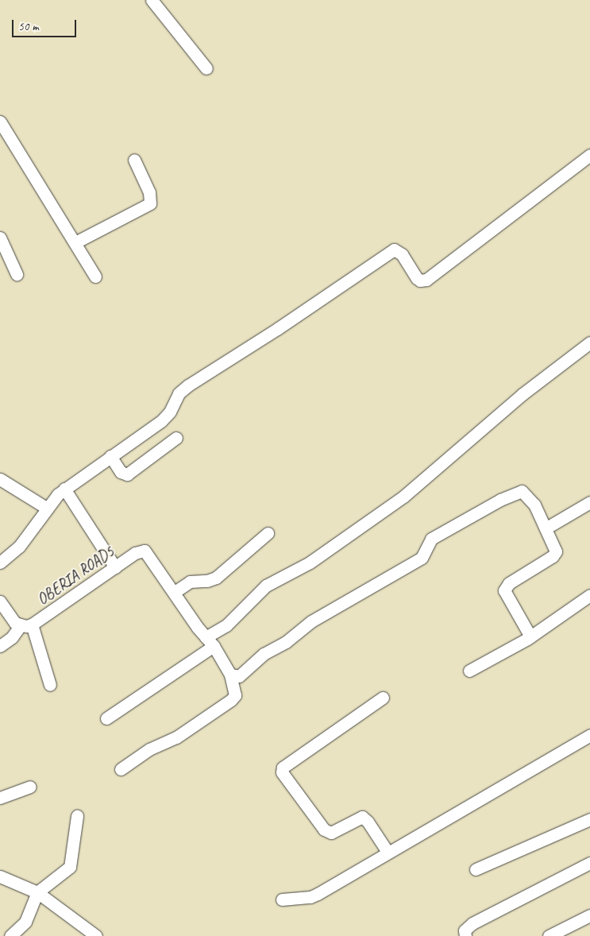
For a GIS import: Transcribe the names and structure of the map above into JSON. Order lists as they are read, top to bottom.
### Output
{
  "streets": {
    "street": ["OBERIA ROAD5"]
  },
  "scale_bar": "50 m"
}
